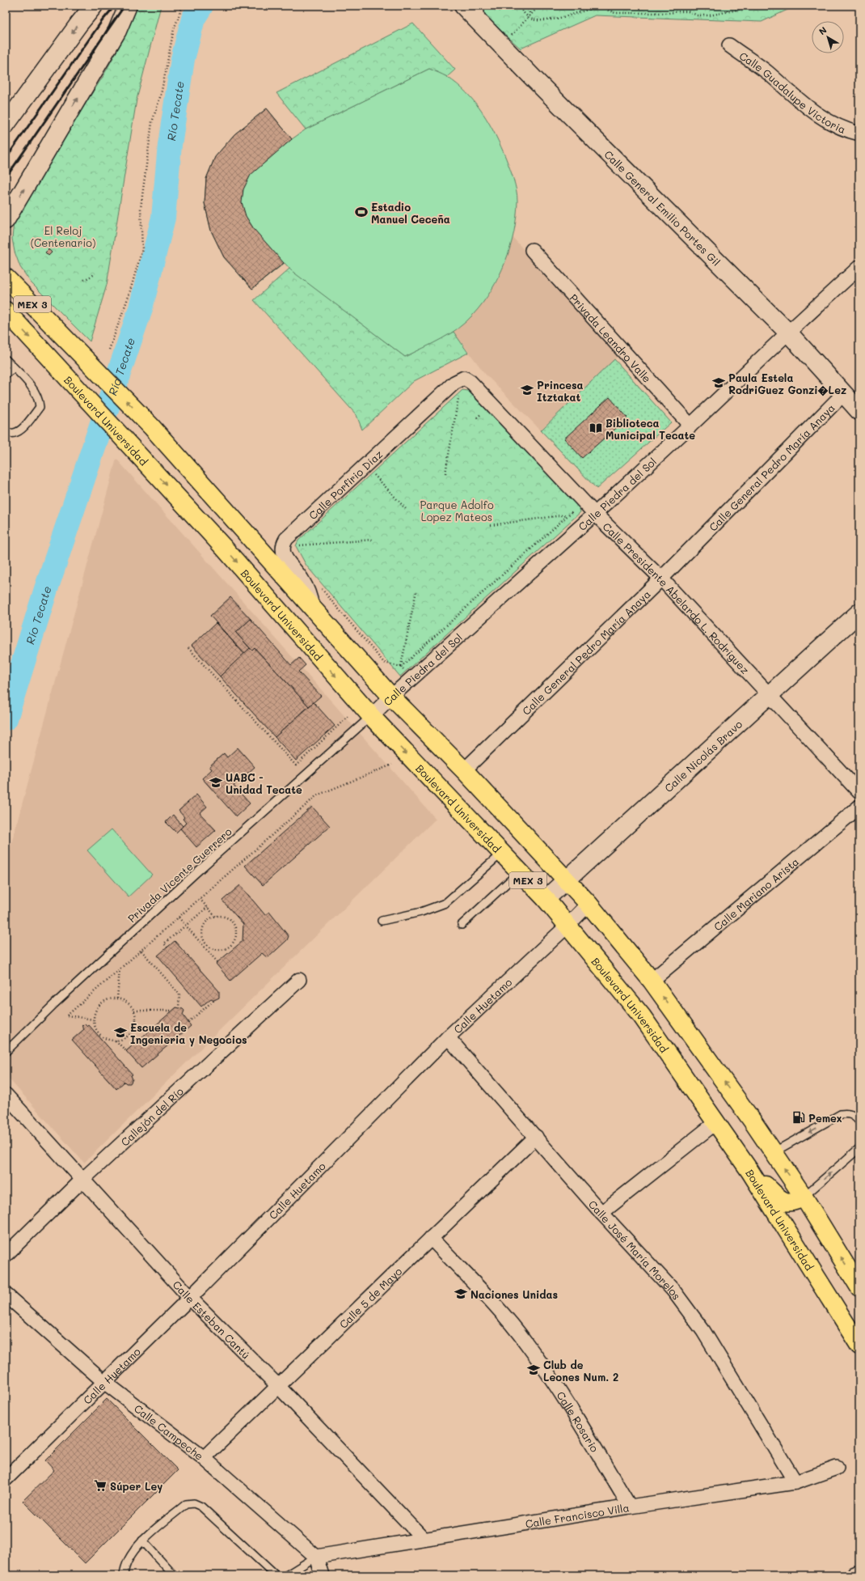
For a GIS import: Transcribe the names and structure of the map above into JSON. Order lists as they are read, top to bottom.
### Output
{
  "streets": {
    "main road": ["MEX 3", "Boulevard Universidad"],
    "street": [
      "Calle Guadalupe Victoria",
      "Calle General Emilio Portes Gil",
      "Privada Leandro Valle",
      "Calle General Pedro María Anaya",
      "Calle Porfirio Díaz",
      "Calle Piedra del Sol",
      "Calle Presidente Abelardo L. Rodríguez",
      "Calle Nicolás Bravo",
      "Calle Mariano Arista",
      "Calle Huetamo",
      "Callejón del Río",
      "Calle José María Morelos",
      "Calle 5 de Mayo",
      "Calle Esteban Cantú",
      "Calle Rosario",
      "Calle Campeche",
      "Calle Francisco Villa"
    ],
    "lane": ["Privada Vicente Guerrero"]
  },
  "crossings": [
    ["Calle General Emilio Portes Gil", "Calle General Pedro María Anaya"],
    ["Calle General Emilio Portes Gil", "Calle Piedra del Sol"],
    ["MEX 3", "Calle General Pedro María Anaya"],
    ["MEX 3", "Calle Porfirio Díaz"],
    ["MEX 3", "Calle Piedra del Sol"],
    ["MEX 3", "Calle Nicolás Bravo"],
    ["MEX 3", "Calle Mariano Arista"],
    ["MEX 3", "Calle Huetamo"],
    ["Privada Leandro Valle", "Calle Piedra del Sol"],
    ["Boulevard Universidad", "Calle Piedra del Sol"],
    ["Boulevard Universidad", "Calle Nicolás Bravo"],
    ["Boulevard Universidad", "Privada Vicente Guerrero"],
    ["Boulevard Universidad", "Calle Huetamo"],
    ["Calle General Pedro María Anaya", "Calle Presidente Abelardo L. Rodríguez"],
    ["Calle Porfirio Díaz", "Calle Presidente Abelardo L. Rodríguez"],
    ["Calle Piedra del Sol", "Calle Presidente Abelardo L. Rodríguez"],
    ["Calle Piedra del Sol", "Privada Vicente Guerrero"],
    ["Calle Presidente Abelardo L. Rodríguez", "Calle Nicolás Bravo"],
    ["Calle Huetamo", "Calle José María Morelos"],
    ["Calle Huetamo", "Calle Esteban Cantú"],
    ["Calle Huetamo", "Calle Campeche"],
    ["Callejón del Río", "Calle Esteban Cantú"],
    ["Calle José María Morelos", "Calle 5 de Mayo"],
    ["Calle José María Morelos", "Calle Francisco Villa"],
    ["Calle 5 de Mayo", "Calle Esteban Cantú"],
    ["Calle 5 de Mayo", "Calle Rosario"],
    ["Calle 5 de Mayo", "Calle Campeche"],
    ["Calle Esteban Cantú", "Calle Francisco Villa"],
    ["Calle Rosario", "Calle Francisco Villa"],
    ["Calle Campeche", "Calle Francisco Villa"]
  ],
  "water": ["Río Tecate"],
  "parks": ["El Reloj (Centenario)", "Parque Adolfo Lopez Mateos"],
  "places": {
    "sports": ["Estadio Manuel Ceceña"],
    "school or university": [
      "Paula Estela RodriGuez Gonzi�Lez",
      "Princesa Itztakat",
      "UABC - Unidad Tecate",
      "Escuela de Ingenieria y Negocios",
      "Naciones Unidas",
      "Club de Leones Num. 2"
    ],
    "library": ["Biblioteca Municipal Tecate"],
    "fuel station": ["Pemex"],
    "supermarket": ["Súper Ley"]
  },
  "north": "top left"
}
